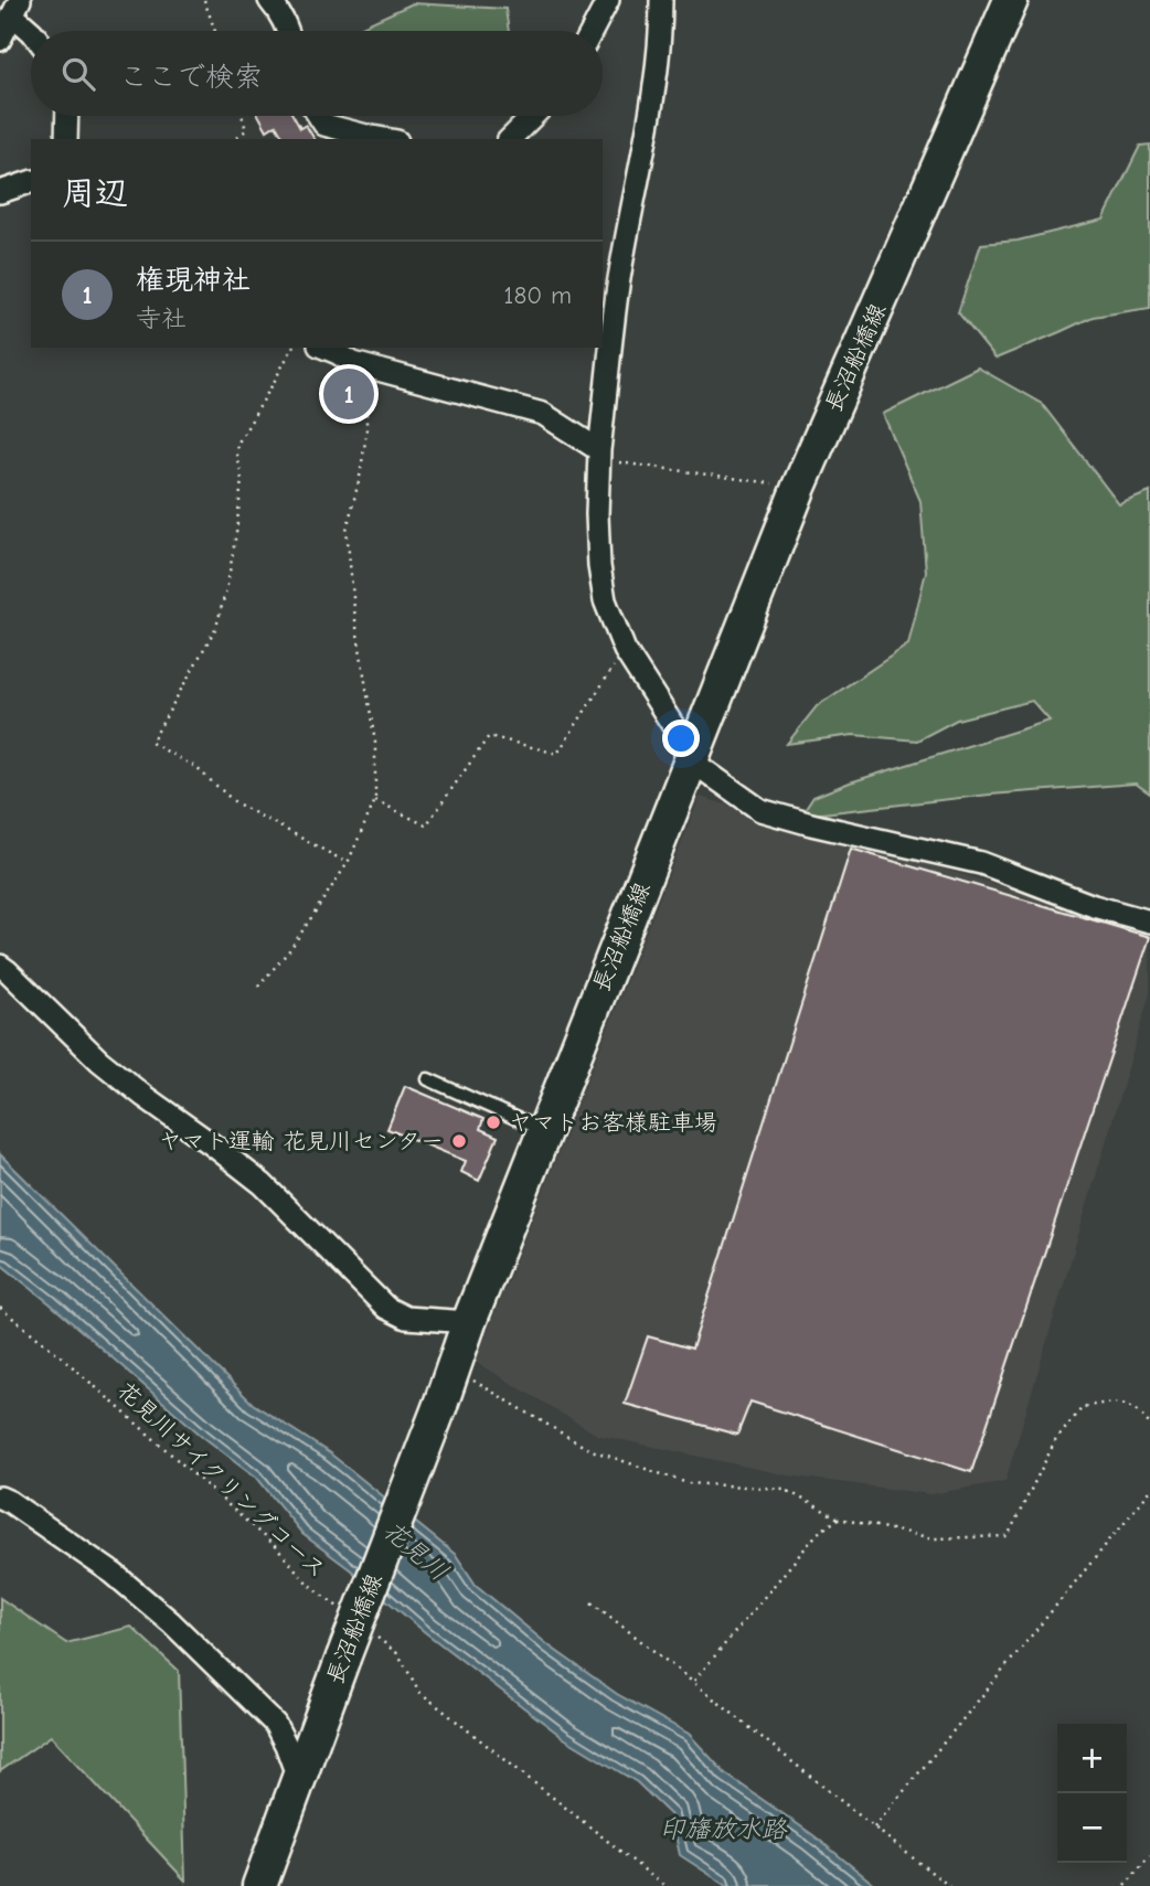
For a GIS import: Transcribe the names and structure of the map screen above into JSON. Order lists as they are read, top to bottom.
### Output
{
  "streets": {
    "main road": ["長沼船橋線"],
    "path": ["花見川サイクリングコース"]
  },
  "water": ["花見川", "印旛放水路"],
  "places": ["ヤマトお客様駐車場", "ヤマト運輸 花見川センター"],
  "page": {
    "search": "ここで検索",
    "heading": "周辺",
    "list": [
      {
        "mark": "1",
        "name": "権現神社",
        "note": "寺社",
        "value": "180 m"
      }
    ],
    "pins": "1",
    "map_buttons": ["+", "−"]
  }
}
